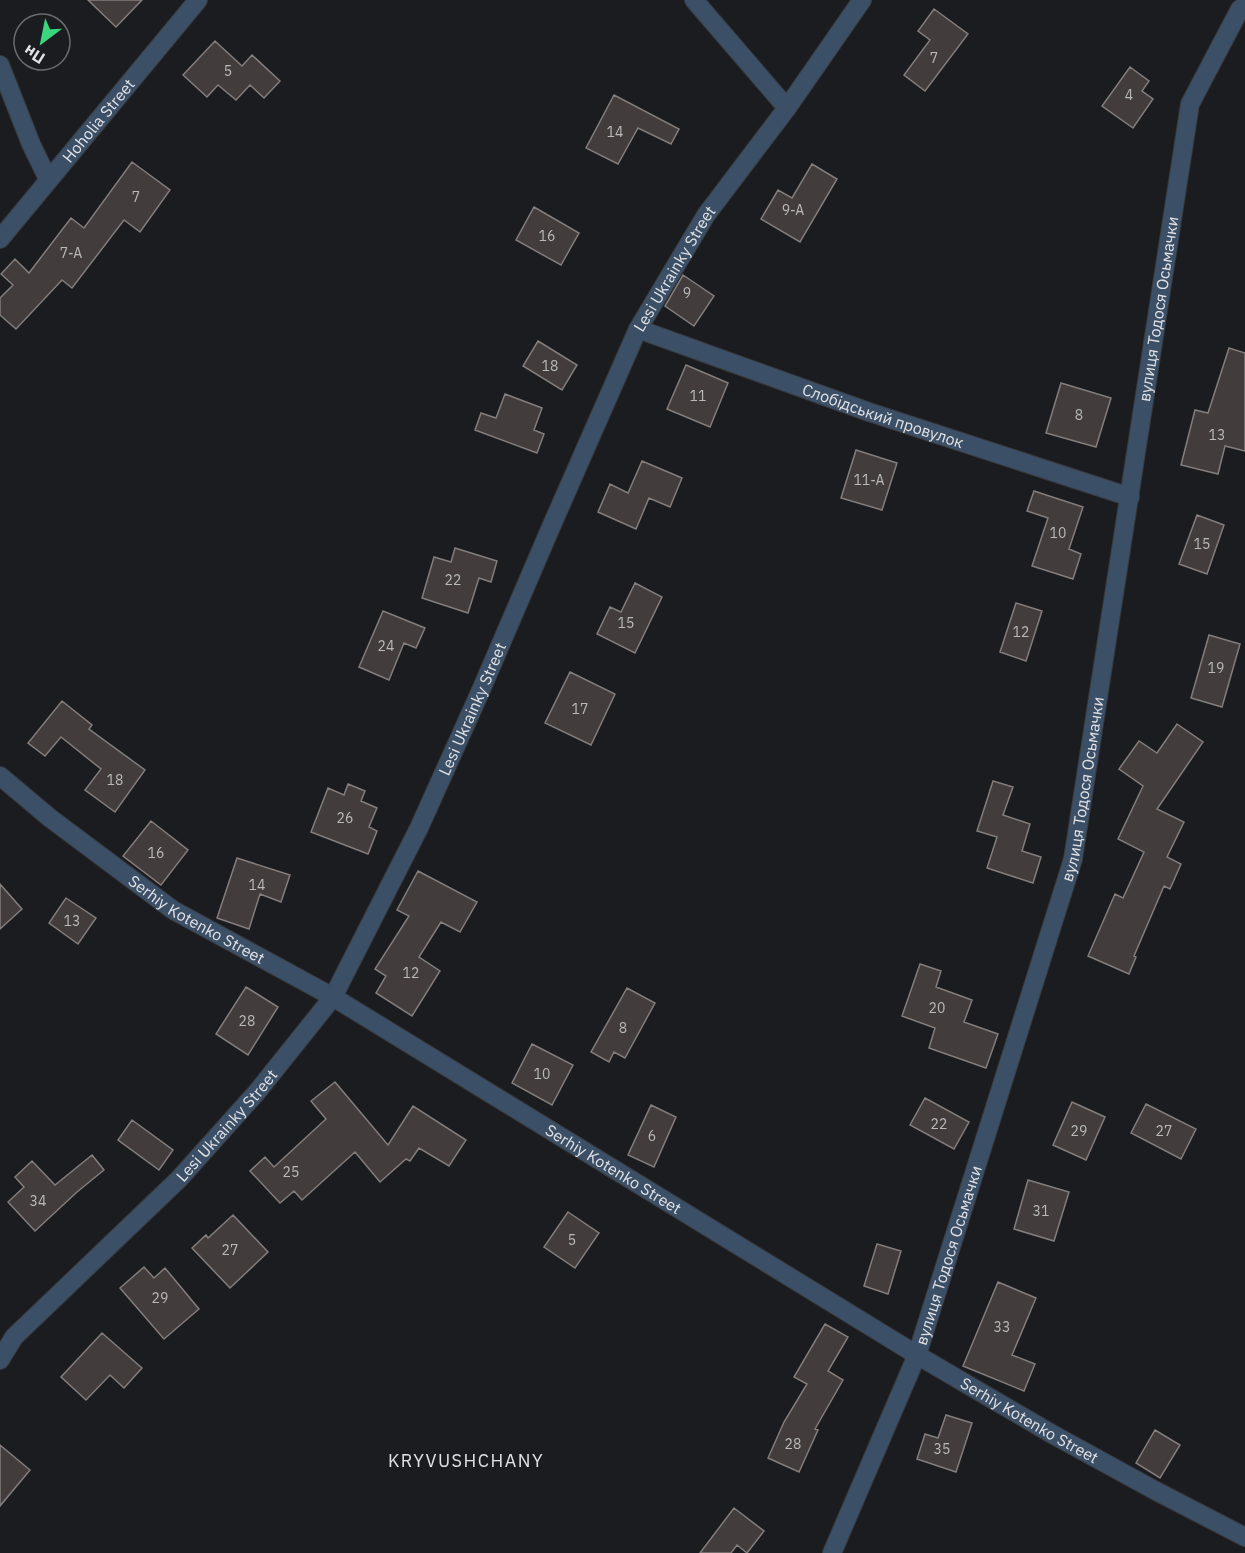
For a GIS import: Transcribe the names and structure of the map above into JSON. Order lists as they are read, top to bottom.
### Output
{
  "streets": {
    "street": [
      "Hoholia Street",
      "Lesi Ukrainky Street",
      "вулиця Тодося Осьмачки",
      "Слобідський провулок",
      "Serhiy Kotenko Street"
    ]
  },
  "crossings": [
    ["Lesi Ukrainky Street", "Слобідський провулок"],
    ["Lesi Ukrainky Street", "Serhiy Kotenko Street"],
    ["вулиця Тодося Осьмачки", "Слобідський провулок"],
    ["вулиця Тодося Осьмачки", "Serhiy Kotenko Street"]
  ],
  "districts": ["KRYVUSHCHANY"],
  "house_numbers": [
    "7",
    "5",
    "4",
    "14",
    "7",
    "9-А",
    "16",
    "7-А",
    "9",
    "18",
    "11",
    "8",
    "13",
    "11-А",
    "10",
    "15",
    "22",
    "15",
    "12",
    "24",
    "19",
    "17",
    "18",
    "26",
    "16",
    "14",
    "13",
    "12",
    "20",
    "28",
    "8",
    "10",
    "22",
    "29",
    "27",
    "6",
    "25",
    "34",
    "31",
    "5",
    "27",
    "29",
    "33",
    "28",
    "35"
  ],
  "north": "bottom left"
}
